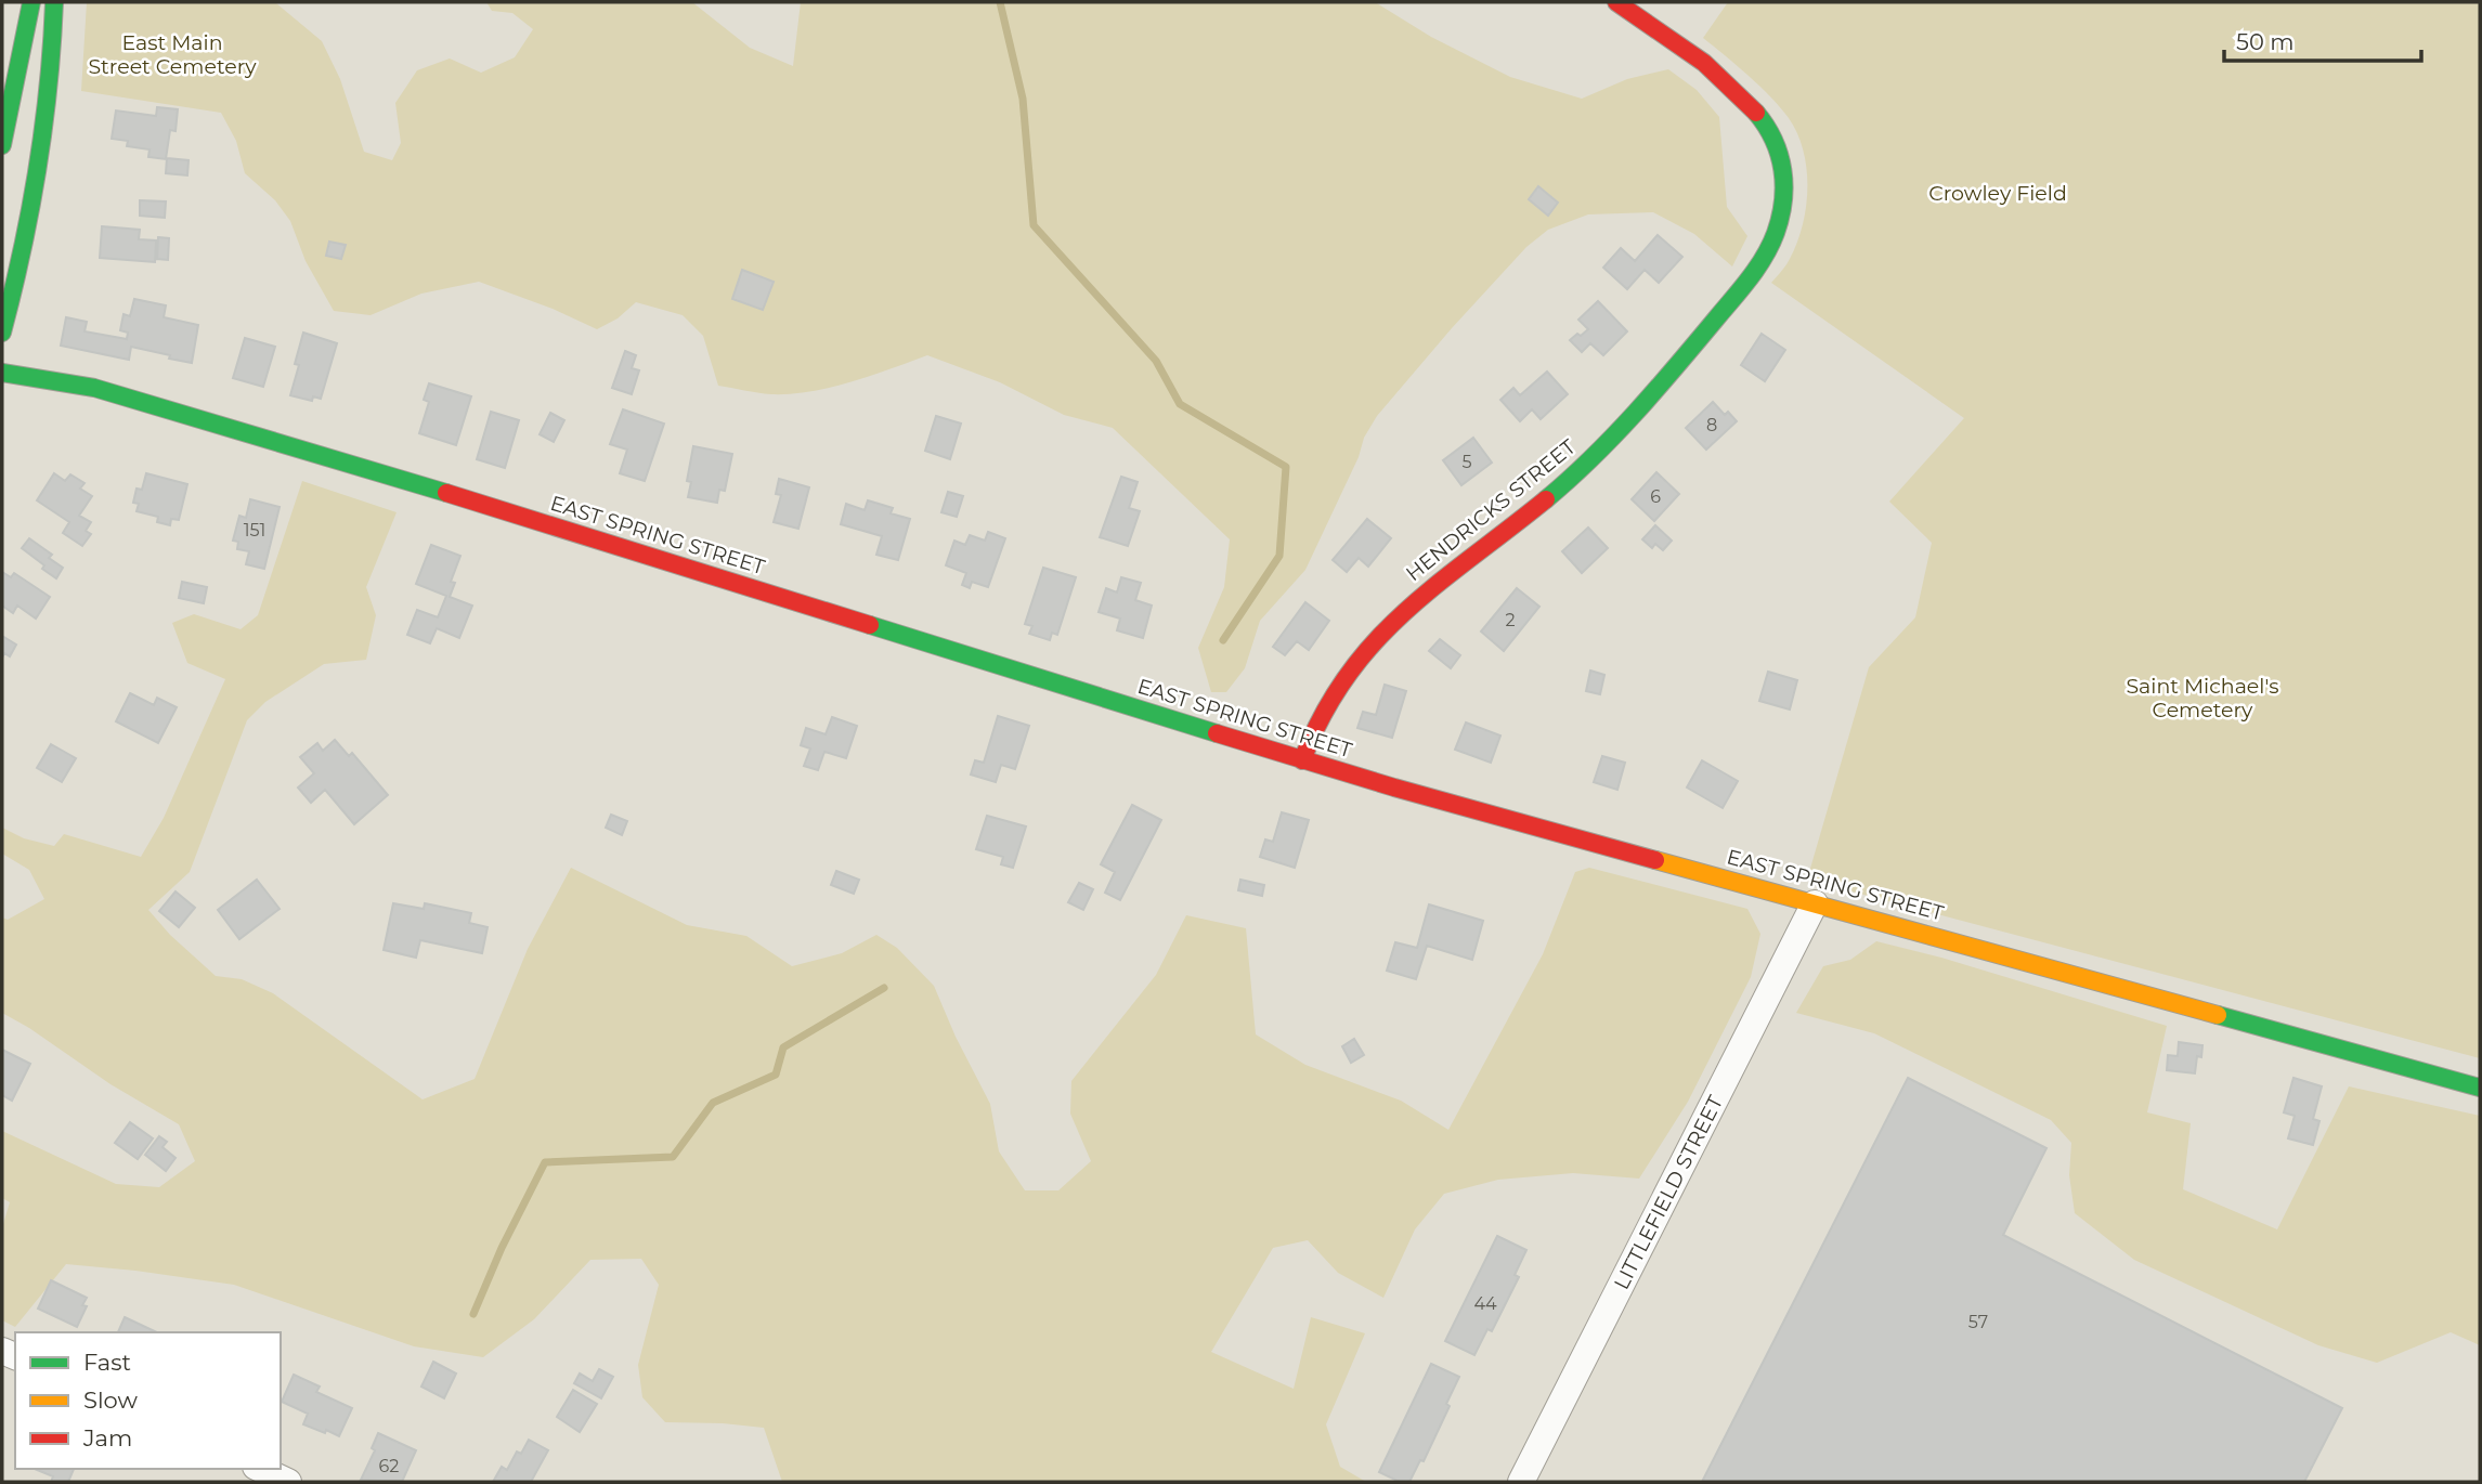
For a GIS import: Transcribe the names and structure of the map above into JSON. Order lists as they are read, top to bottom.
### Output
{
  "streets": {
    "main road": ["HENDRICKS STREET", "EAST SPRING STREET"],
    "street": ["LITTLEFIELD STREET"]
  },
  "crossings": [
    ["HENDRICKS STREET", "EAST SPRING STREET"],
    ["EAST SPRING STREET", "LITTLEFIELD STREET"]
  ],
  "parks": ["East Main Street Cemetery", "Crowley Field", "Saint Michael's Cemetery"],
  "house_numbers": [
    "8",
    "5",
    "6",
    "151",
    "2",
    "44",
    "57",
    "62"
  ],
  "legend": ["Fast", "Slow", "Jam"],
  "scale_bar": "50 m"
}
